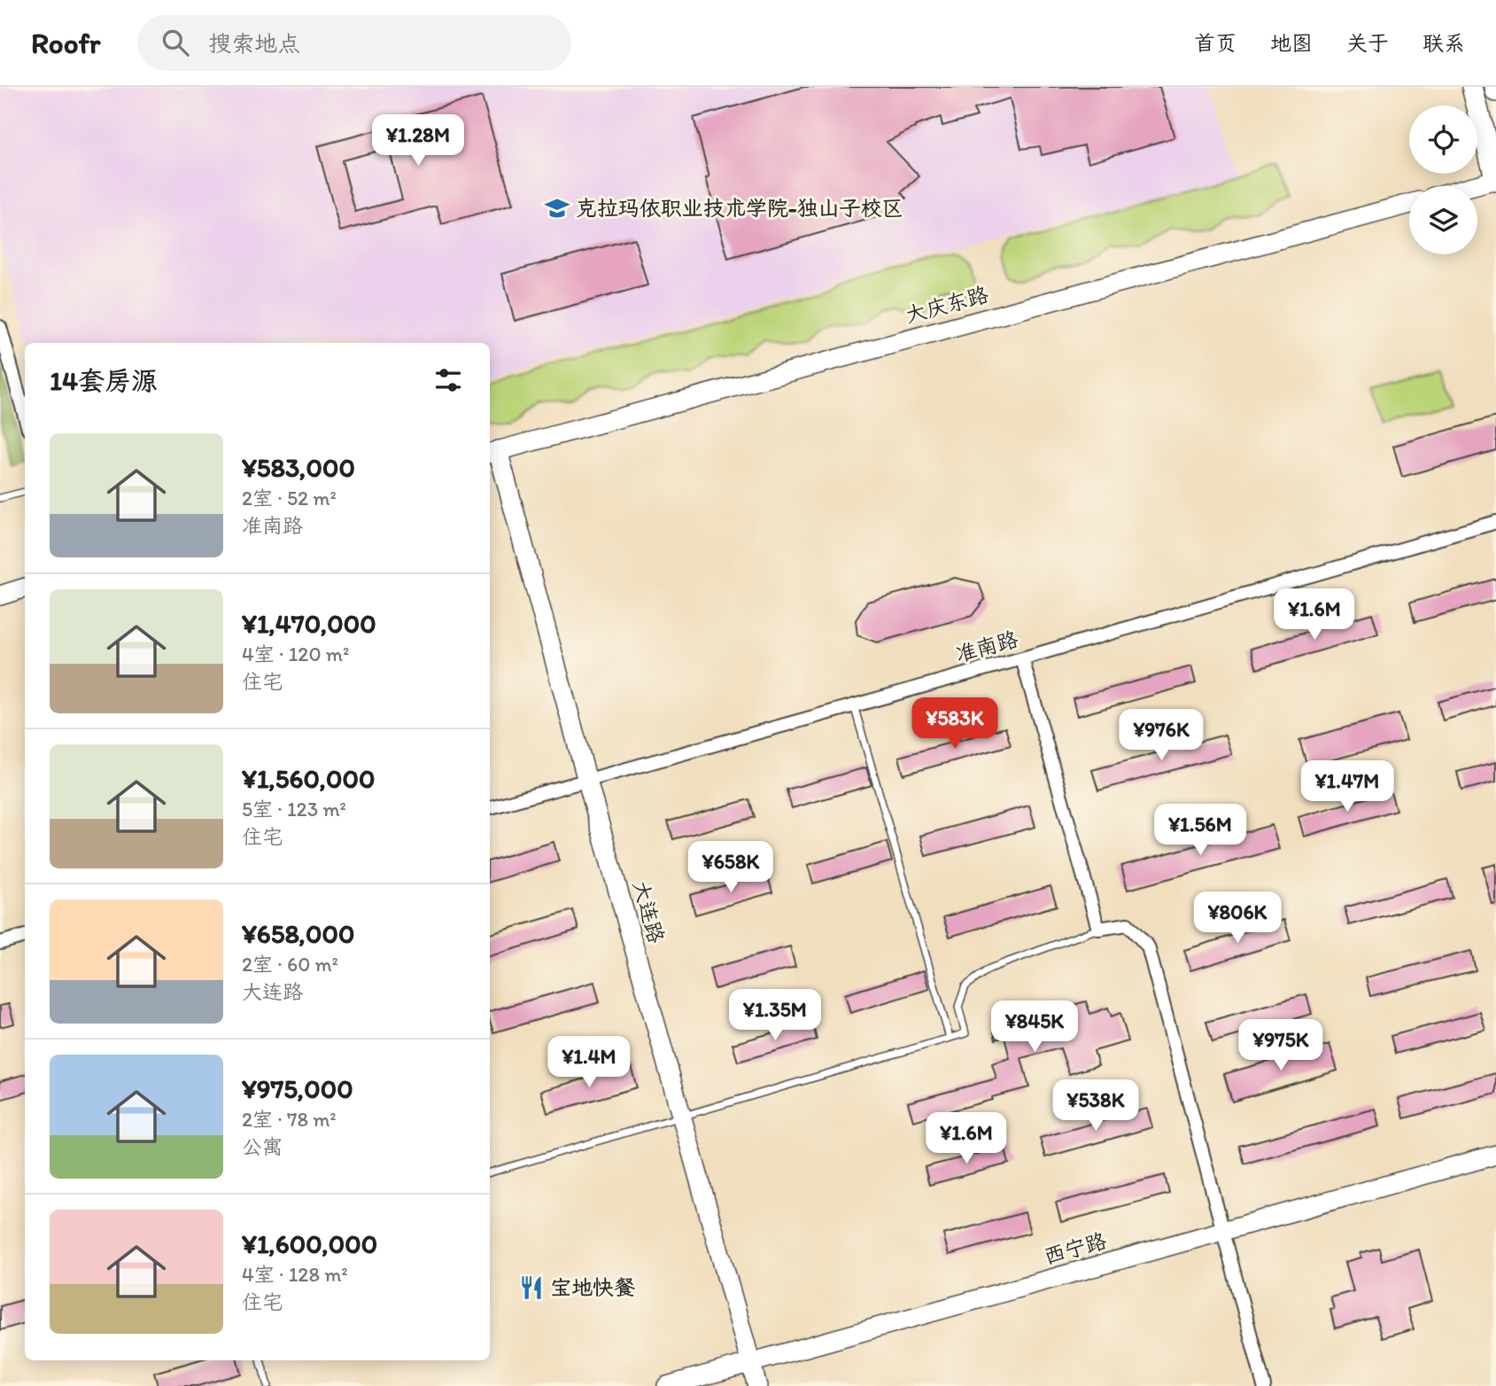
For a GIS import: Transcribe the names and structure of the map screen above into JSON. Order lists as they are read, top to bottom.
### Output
{
  "streets": {
    "street": [
      "大庆东路",
      "准南路",
      "大连路",
      "西宁路"
    ]
  },
  "crossings": [
    ["大庆东路", "大连路"],
    ["准南路", "大连路"],
    ["大连路", "西宁路"]
  ],
  "places": {
    "school or university": ["克拉玛依职业技术学院-独山子校区"],
    "restaurant": ["宝地快餐"]
  },
  "page": {
    "header": "Roofr",
    "search": "搜索地点",
    "nav": [
      "首页",
      "地图",
      "关于",
      "联系"
    ],
    "price": [
      "¥1.28M",
      "¥1.6M",
      "¥583K",
      "¥976K",
      "¥1.47M",
      "¥1.56M",
      "¥658K",
      "¥806K",
      "¥1.35M",
      "¥845K",
      "¥975K",
      "¥1.4M",
      "¥538K",
      "¥1.6M"
    ],
    "heading": "14套房源",
    "list": [
      {
        "name": "¥583,000",
        "note": "2室 · 52 m² · 准南路"
      },
      {
        "name": "¥1,470,000",
        "note": "4室 · 120 m² · 住宅"
      },
      {
        "name": "¥1,560,000",
        "note": "5室 · 123 m² · 住宅"
      },
      {
        "name": "¥658,000",
        "note": "2室 · 60 m² · 大连路"
      },
      {
        "name": "¥975,000",
        "note": "2室 · 78 m² · 公寓"
      },
      {
        "name": "¥1,600,000",
        "note": "4室 · 128 m² · 住宅"
      }
    ]
  }
}
